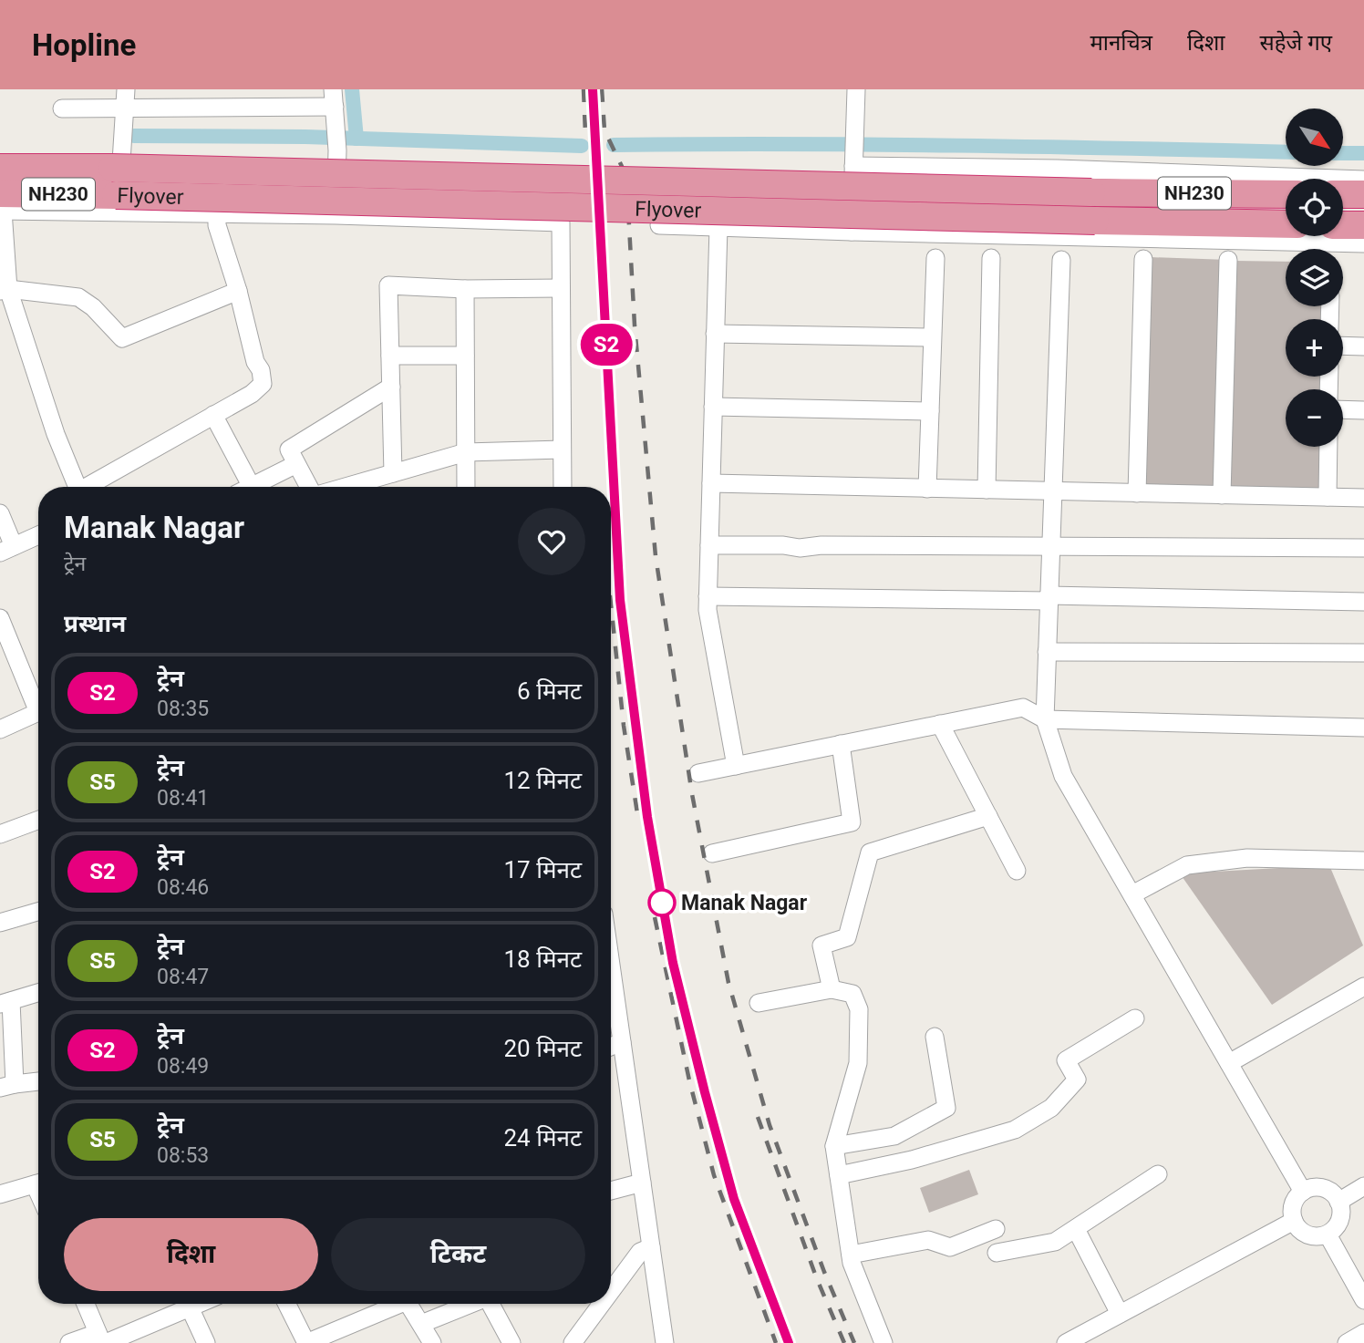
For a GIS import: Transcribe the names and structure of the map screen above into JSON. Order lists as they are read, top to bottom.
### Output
{
  "streets": {
    "highway": ["NH230", "Flyover"]
  },
  "places": ["Manak Nagar"],
  "north": "bottom right",
  "page": {
    "header": "Hopline",
    "nav": ["मानचित्र", "दिशा", "सहेजे गए"],
    "on_map": "S2",
    "map_buttons": ["+", "−"],
    "heading": [
      ["Manak Nagar", "ट्रेन"],
      "प्रस्थान"
    ],
    "list": [
      {
        "mark": "S2",
        "name": "ट्रेन",
        "note": "08:35",
        "value": "6 मिनट"
      },
      {
        "mark": "S5",
        "name": "ट्रेन",
        "note": "08:41",
        "value": "12 मिनट"
      },
      {
        "mark": "S2",
        "name": "ट्रेन",
        "note": "08:46",
        "value": "17 मिनट"
      },
      {
        "mark": "S5",
        "name": "ट्रेन",
        "note": "08:47",
        "value": "18 मिनट"
      },
      {
        "mark": "S2",
        "name": "ट्रेन",
        "note": "08:49",
        "value": "20 मिनट"
      },
      {
        "mark": "S5",
        "name": "ट्रेन",
        "note": "08:53",
        "value": "24 मिनट"
      }
    ],
    "buttons": ["दिशा", "टिकट"]
  }
}
